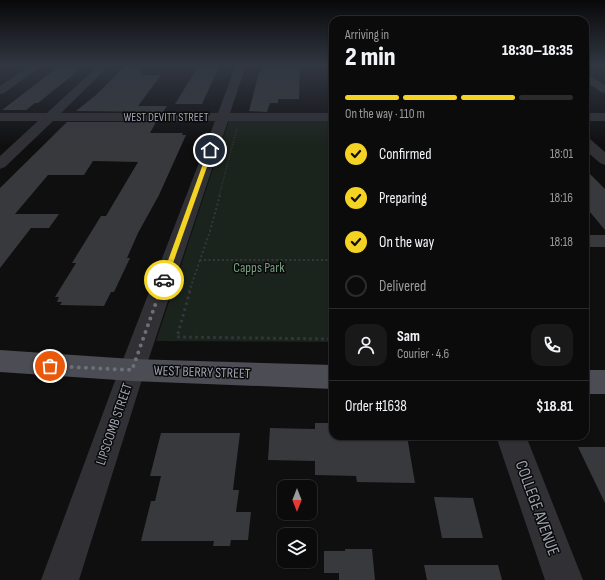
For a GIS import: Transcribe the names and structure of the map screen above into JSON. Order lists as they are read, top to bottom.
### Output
{
  "streets": {
    "main road": ["WEST BERRY STREET"],
    "street": ["WEST DEVITT STREET", "LIPSCOMB STREET", "COLLEGE AVENUE"]
  },
  "crossings": [
    ["WEST DEVITT STREET", "LIPSCOMB STREET"],
    ["WEST BERRY STREET", "LIPSCOMB STREET"]
  ],
  "parks": ["Capps Park"],
  "north": "bottom",
  "page": {
    "heading": ["2 min", "Arriving in", "18:30–18:35"],
    "panel": [
      "Sam",
      "Courier · 4.6",
      "Order #1638",
      "$18.81"
    ],
    "bar": "On the way · 110 m",
    "list": [
      ["Confirmed", "18:01"],
      ["Preparing", "18:16"],
      ["On the way", "18:18"],
      "Delivered"
    ]
  }
}
